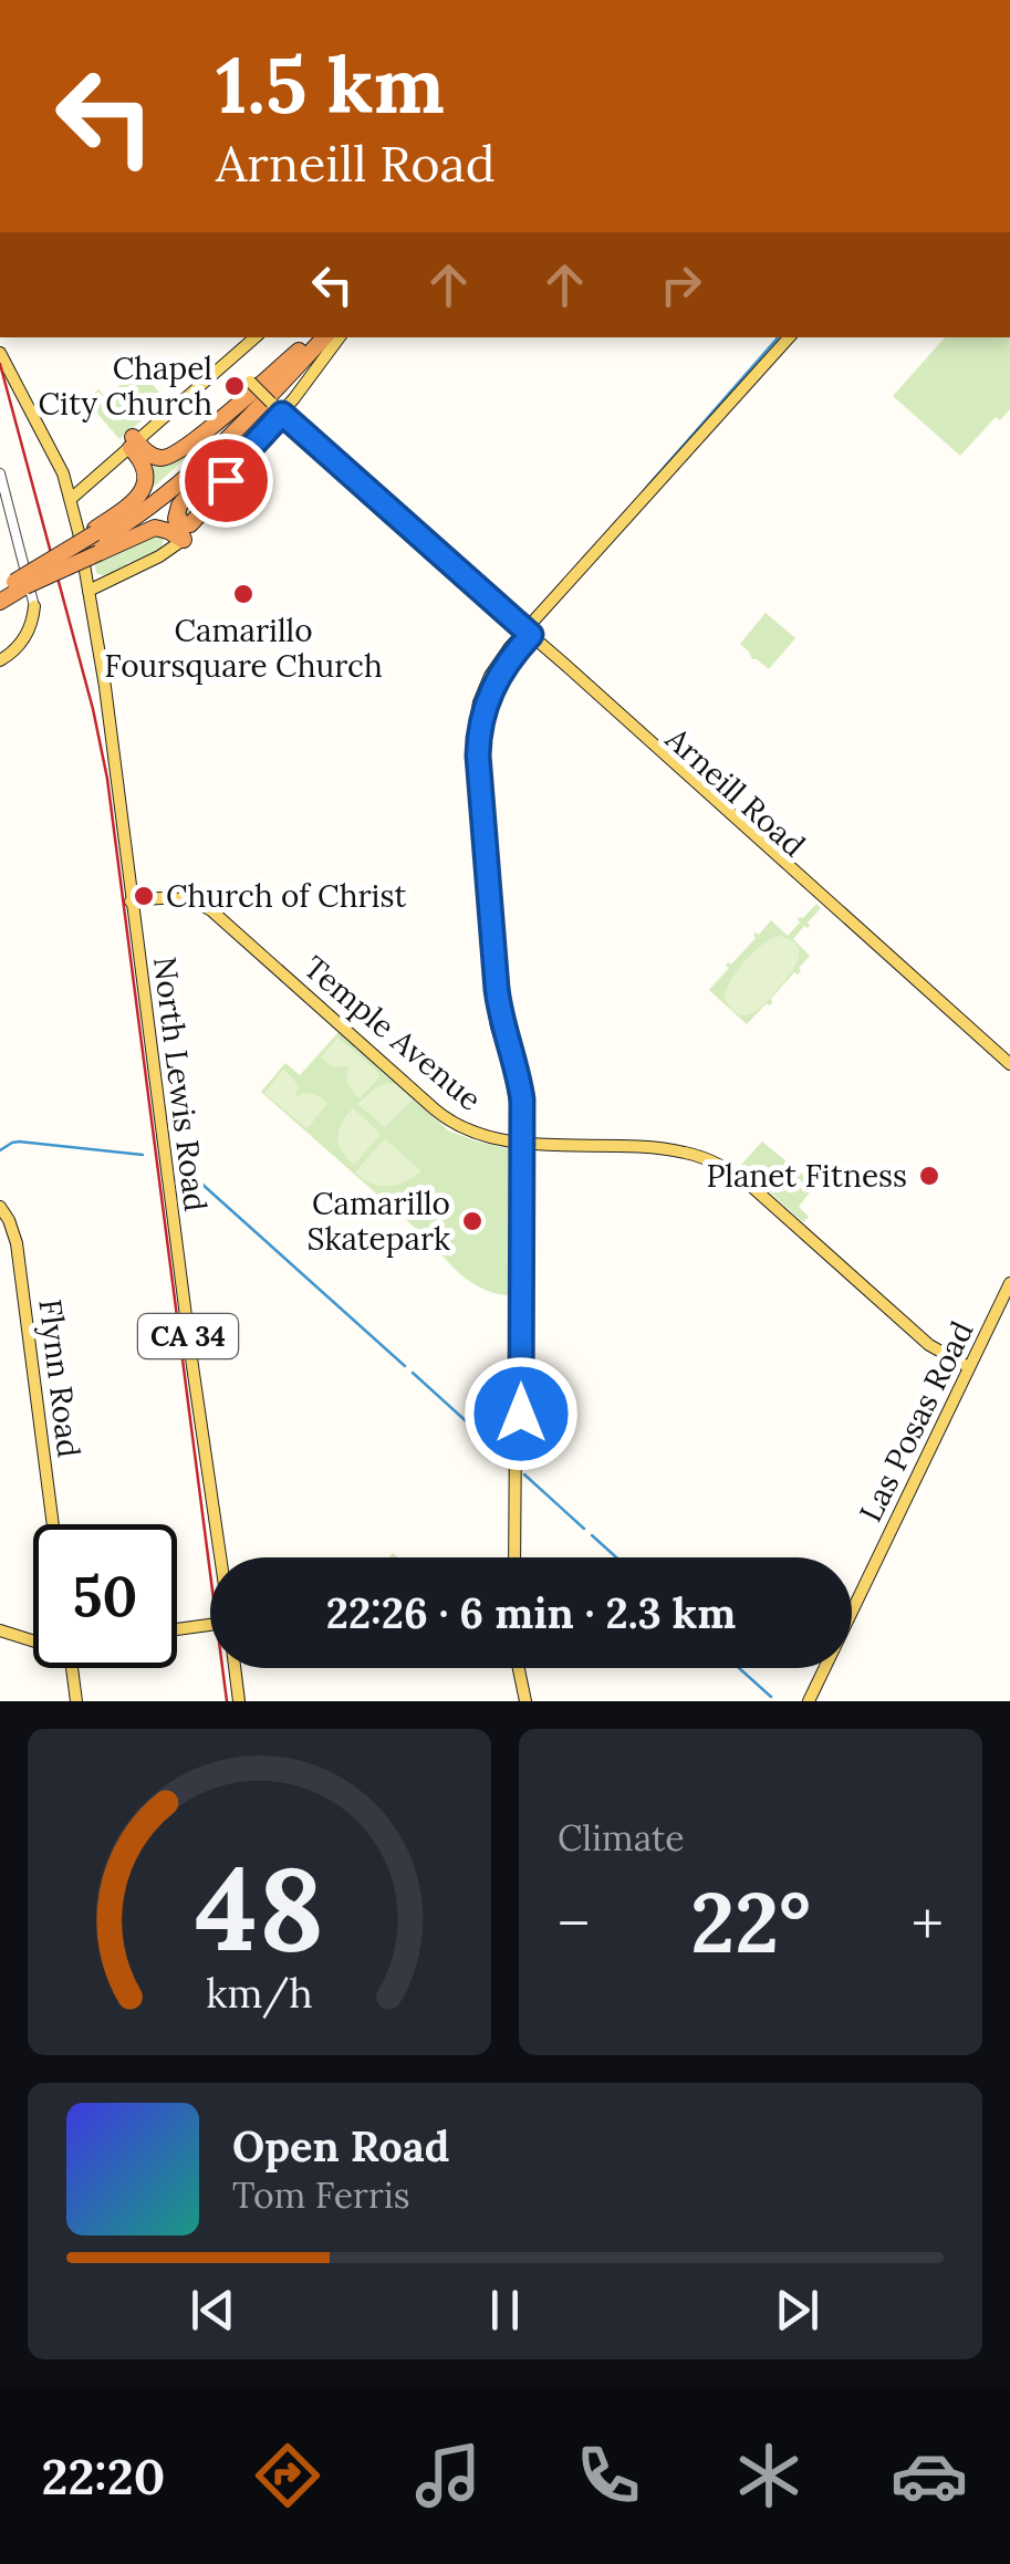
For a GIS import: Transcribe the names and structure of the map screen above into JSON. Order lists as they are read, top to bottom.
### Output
{
  "streets": {
    "main road": [
      "Arneill Road",
      "Temple Avenue",
      "North Lewis Road",
      "CA 34",
      "Flynn Road",
      "Las Posas Road"
    ]
  },
  "crossings": [
    ["Temple Avenue", "North Lewis Road"],
    ["Temple Avenue", "Las Posas Road"],
    ["North Lewis Road", "CA 34"]
  ],
  "places": [
    "Chapel City Church",
    "Camarillo Foursquare Church",
    "Church of Christ",
    "Planet Fitness",
    "Camarillo Skatepark"
  ],
  "page": {
    "turn": ["1.5 km", "Arneill Road"],
    "limit": "50",
    "trip": "22:26 · 6 min · 2.3 km",
    "tile": "Climate",
    "heat": ["−", "22°", "+"],
    "song": ["Open Road", "Tom Ferris"],
    "tabs": "22:20",
    "gauge": ["48", "km/h"]
  }
}
